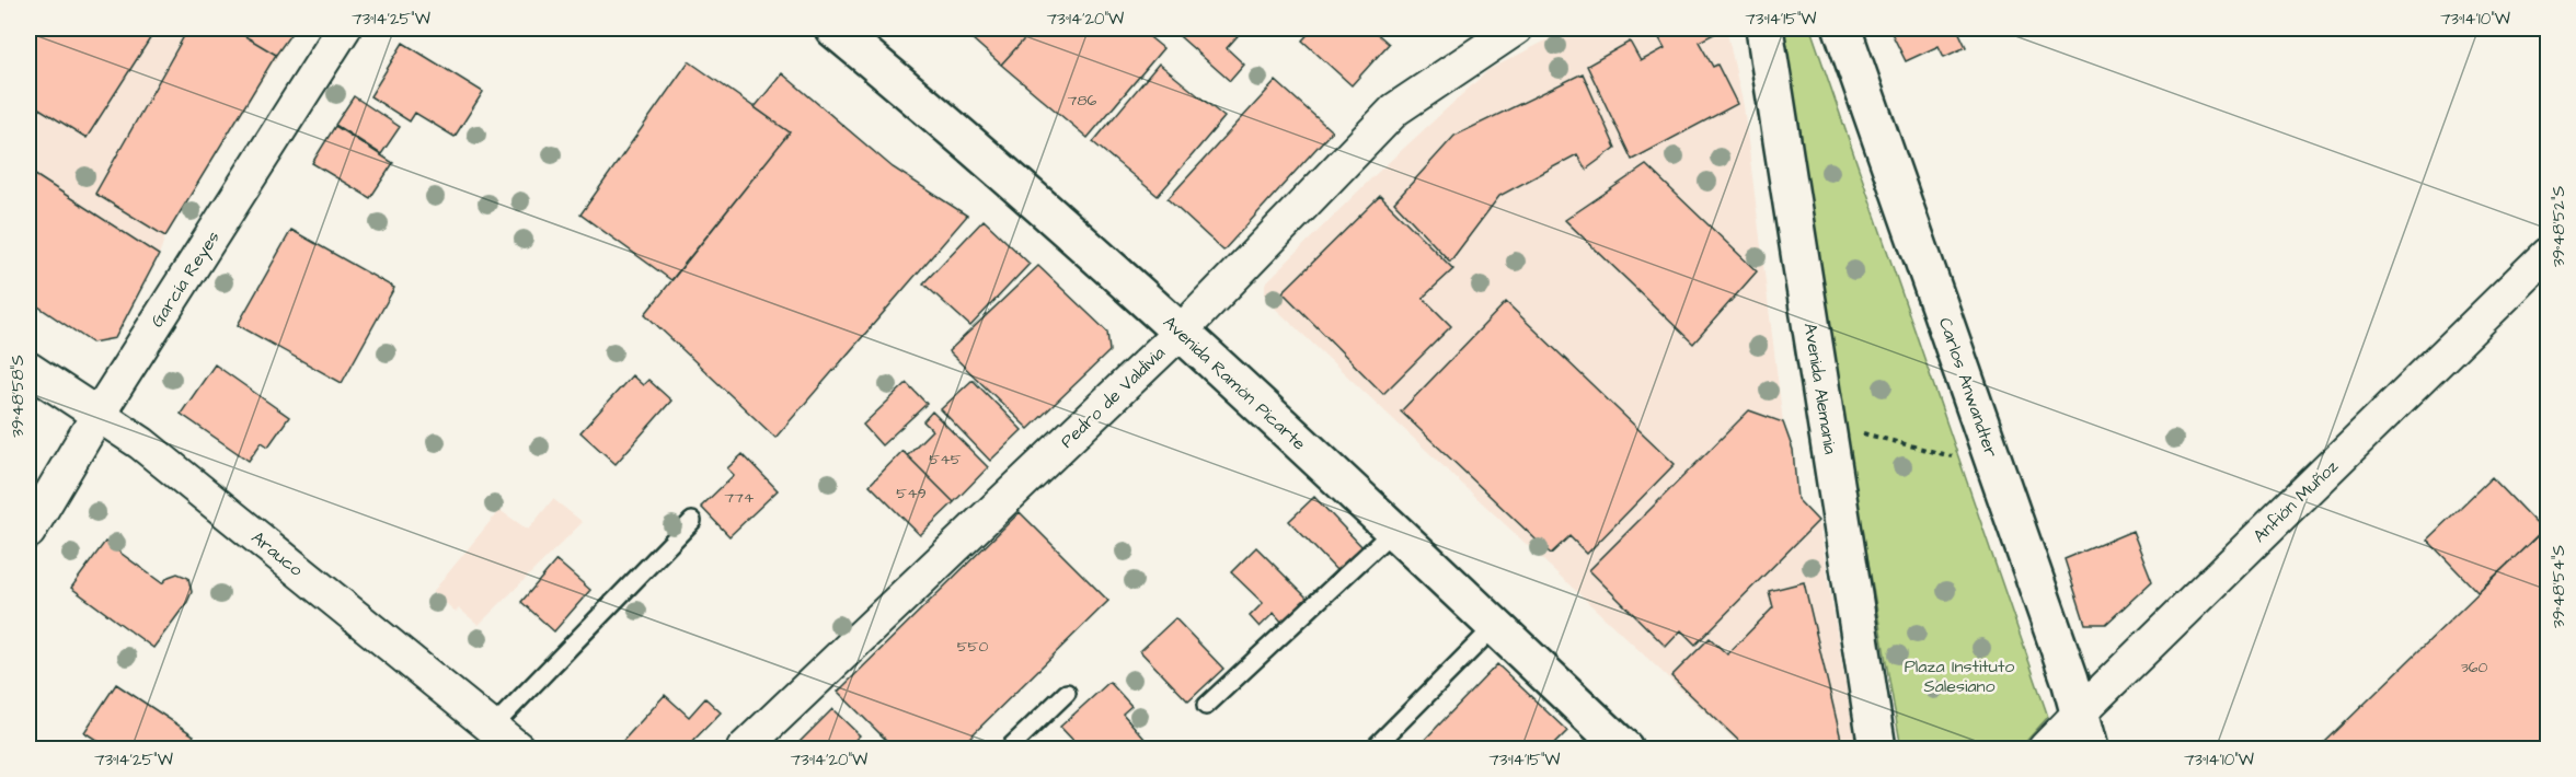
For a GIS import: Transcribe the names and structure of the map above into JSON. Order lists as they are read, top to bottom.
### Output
{
  "streets": {
    "main road": ["Avenida Ramón Picarte", "Carlos Anwandter", "Avenida Alemania"],
    "street": [
      "García Reyes",
      "Pedro de Valdivia",
      "Anfión Muñoz",
      "Arauco"
    ]
  },
  "crossings": [
    ["García Reyes", "Arauco"],
    ["Avenida Ramón Picarte", "Pedro de Valdivia"],
    ["Carlos Anwandter", "Anfión Muñoz"]
  ],
  "parks": ["Plaza Instituto Salesiano"],
  "house_numbers": [
    "786",
    "545",
    "549",
    "774",
    "550",
    "360"
  ],
  "coordinates": [
    "73°14'25\"W",
    "73°14'20\"W",
    "73°14'15\"W",
    "73°14'10\"W",
    "39°48'52\"S",
    "39°48'58\"S",
    "39°48'54\"S"
  ]
}
